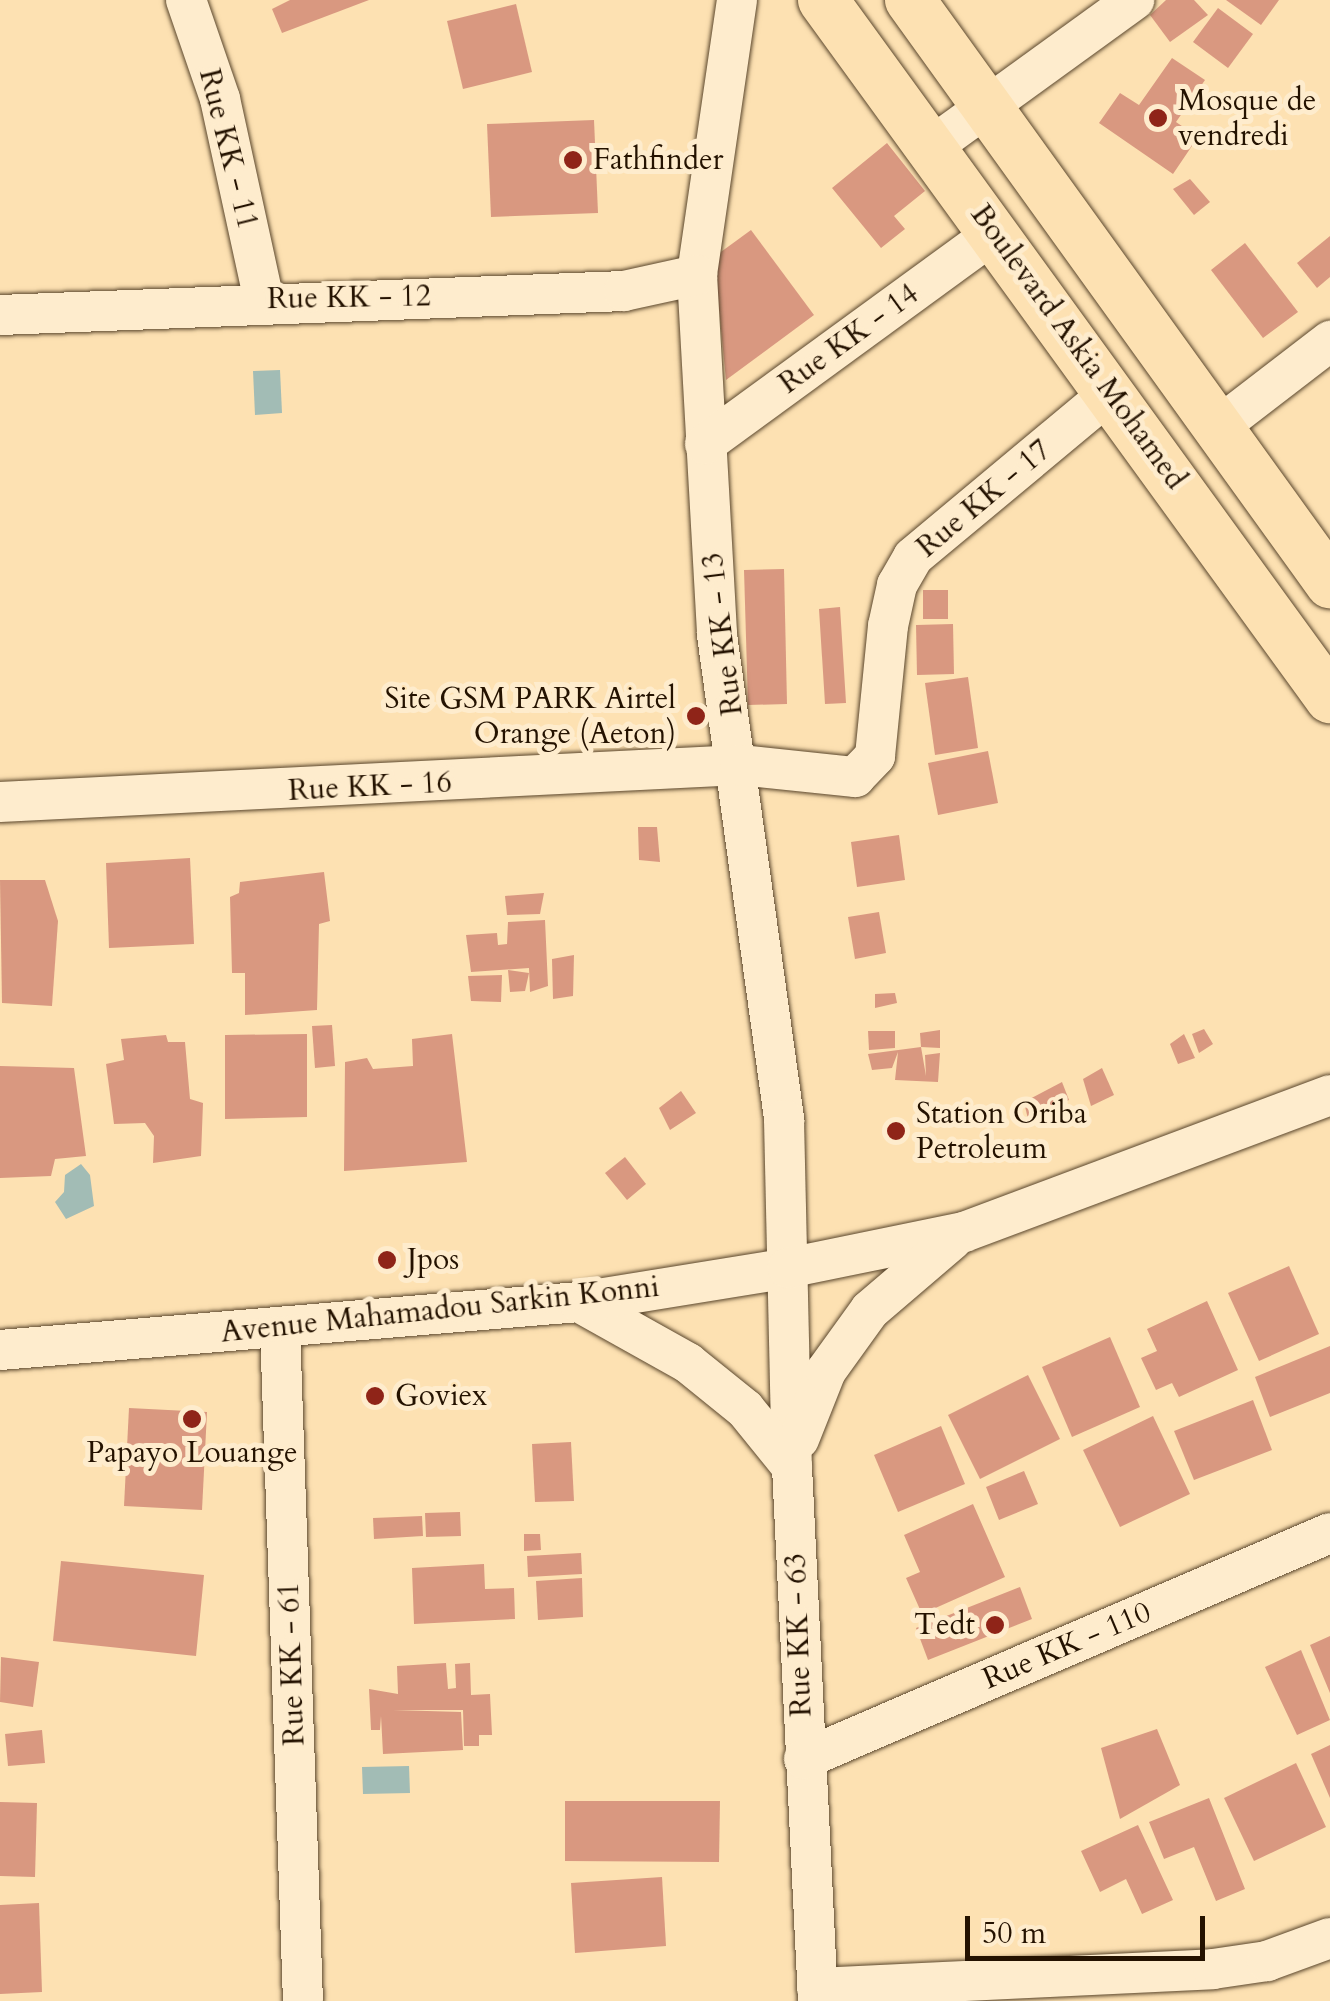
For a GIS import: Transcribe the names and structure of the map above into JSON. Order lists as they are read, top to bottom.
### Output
{
  "streets": {
    "main road": ["Boulevard Askia Mohamed"],
    "street": [
      "Rue KK - 11",
      "Rue KK - 12",
      "Rue KK - 14",
      "Rue KK - 17",
      "Rue KK - 13",
      "Rue KK - 16",
      "Avenue Mahamadou Sarkin Konni",
      "Rue KK - 63",
      "Rue KK - 110",
      "Rue KK - 61"
    ]
  },
  "crossings": [
    ["Rue KK - 11", "Rue KK - 12"],
    ["Rue KK - 12", "Rue KK - 13"],
    ["Rue KK - 14", "Boulevard Askia Mohamed"],
    ["Rue KK - 14", "Rue KK - 13"],
    ["Boulevard Askia Mohamed", "Rue KK - 17"],
    ["Rue KK - 17", "Rue KK - 16"],
    ["Rue KK - 13", "Rue KK - 16"],
    ["Rue KK - 13", "Avenue Mahamadou Sarkin Konni"],
    ["Rue KK - 13", "Rue KK - 63"],
    ["Avenue Mahamadou Sarkin Konni", "Rue KK - 63"],
    ["Avenue Mahamadou Sarkin Konni", "Rue KK - 61"],
    ["Rue KK - 63", "Rue KK - 110"]
  ],
  "places": [
    "Mosque de vendredi",
    "Fathfinder",
    "Site GSM PARK Airtel Orange (Aeton)",
    "Station Oriba Petroleum",
    "Jpos",
    "Goviex",
    "Papayo Louange",
    "Tedt"
  ],
  "scale_bar": "50 m"
}
